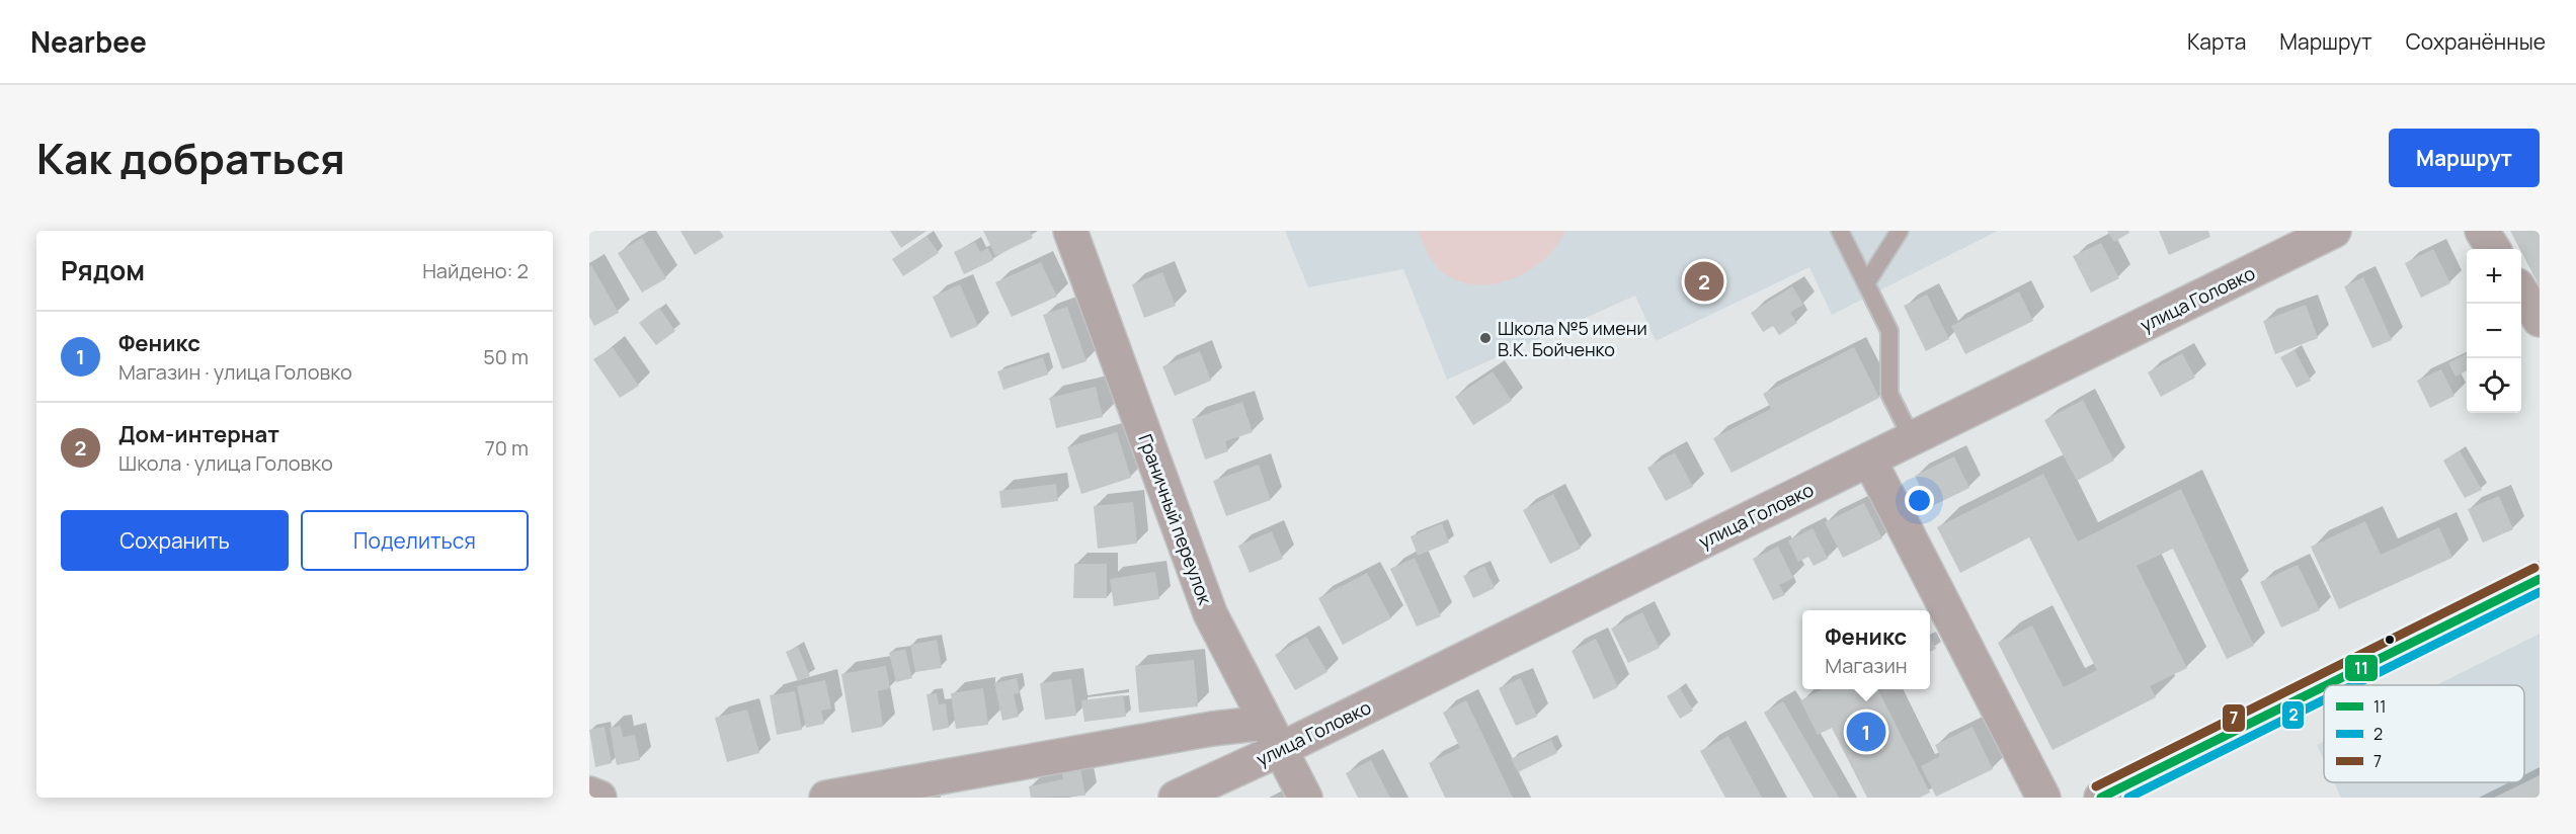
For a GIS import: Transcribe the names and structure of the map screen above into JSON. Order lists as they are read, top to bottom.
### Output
{
  "streets": {
    "street": ["улица Головко", "Граничный переулок"]
  },
  "crossings": [
    ["улица Головко", "Граничный переулок"]
  ],
  "places": ["Школа №5 имени В.К. Бойченко"],
  "lines": ["transit line 7", "transit line 11", "transit line 2"],
  "legend": ["11", "2", "7"],
  "page": {
    "header": "Nearbee",
    "nav": ["Карта", "Маршрут", "Сохранённые"],
    "title": "Как добраться",
    "buttons": [
      "Маршрут",
      ["Сохранить", "Поделиться"]
    ],
    "heading": ["Рядом", "Найдено: 2"],
    "map_buttons": ["+", "−"],
    "pins": ["2", "1"],
    "list": [
      {
        "mark": "1",
        "name": "Феникс",
        "note": "Магазин · улица Головко",
        "value": "50 m"
      },
      {
        "mark": "2",
        "name": "Дом-интернат",
        "note": "Школа · улица Головко",
        "value": "70 m"
      }
    ],
    "popup": ["Феникс", "Магазин"]
  }
}
